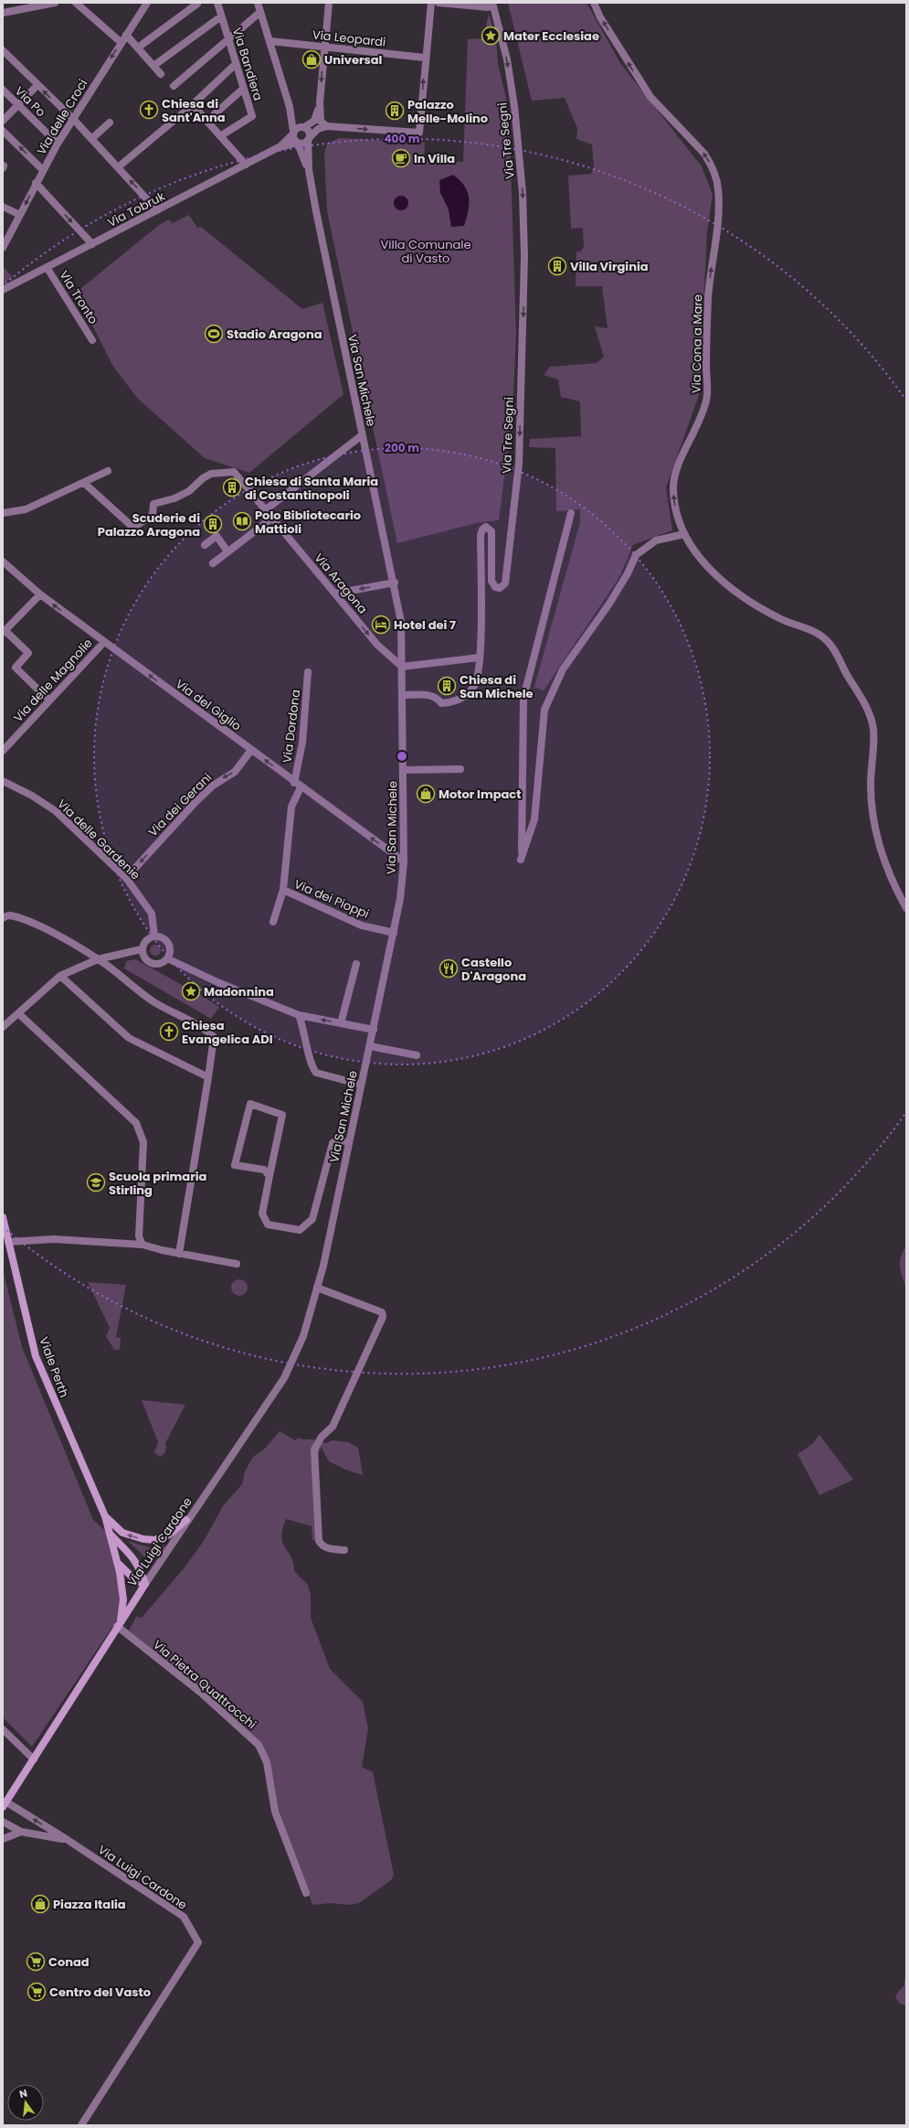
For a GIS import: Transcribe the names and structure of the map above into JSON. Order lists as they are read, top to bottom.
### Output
{
  "streets": {
    "main road": ["Viale Perth", "Via Luigi Cardone"],
    "street": [
      "Via Leopardi",
      "Via Bandiera",
      "Via Po",
      "Via delle Croci",
      "Via Tre Segni",
      "Via Tobruk",
      "Via Tronto",
      "Via Cona a Mare",
      "Via San Michele",
      "Via Aragona",
      "Via delle Magnolie",
      "Via del Giglio",
      "Via Dordona",
      "Via dei Gerani",
      "Via delle Gardenie",
      "Via dei Pioppi",
      "Via Pietra Quattrocchi"
    ]
  },
  "crossings": [
    ["Via Po", "Via delle Croci"],
    ["Via Tobruk", "Via Tronto"],
    ["Via San Michele", "Via Aragona"],
    ["Via San Michele", "Via del Giglio"],
    ["Via San Michele", "Via dei Pioppi"],
    ["Via San Michele", "Via Luigi Cardone"],
    ["Via delle Magnolie", "Via del Giglio"],
    ["Via del Giglio", "Via Dordona"],
    ["Via del Giglio", "Via dei Gerani"],
    ["Via Dordona", "Via dei Pioppi"],
    ["Via dei Gerani", "Via delle Gardenie"],
    ["Viale Perth", "Via Luigi Cardone"],
    ["Viale Perth", "Via Pietra Quattrocchi"],
    ["Via Luigi Cardone", "Via Pietra Quattrocchi"]
  ],
  "one_way": [
    "Via delle Croci",
    "Via Tre Segni",
    "Via Cona a Mare",
    "Via del Giglio",
    "Via dei Gerani"
  ],
  "parks": ["Villa Comunale di Vasto"],
  "places": {
    "place": ["Mater Ecclesiae", "Madonnina"],
    "shop": ["Universal", "Motor Impact", "Piazza Italia"],
    "church": ["Chiesa di Sant'Anna", "Chiesa Evangelica ADI"],
    "building": [
      "Palazzo Melle-Molino",
      "Villa Virginia",
      "Chiesa di Santa Maria di Costantinopoli",
      "Scuderie di Palazzo Aragona",
      "Chiesa di San Michele"
    ],
    "cafe": ["In Villa"],
    "sports": ["Stadio Aragona"],
    "library": ["Polo Bibliotecario Mattioli"],
    "hotel": ["Hotel dei 7"],
    "restaurant": ["Castello D'Aragona"],
    "school or university": ["Scuola primaria Stirling"],
    "supermarket": ["Conad", "Centro del Vasto"]
  },
  "north": "top",
  "rings": ["400 m", "200 m"]
}
